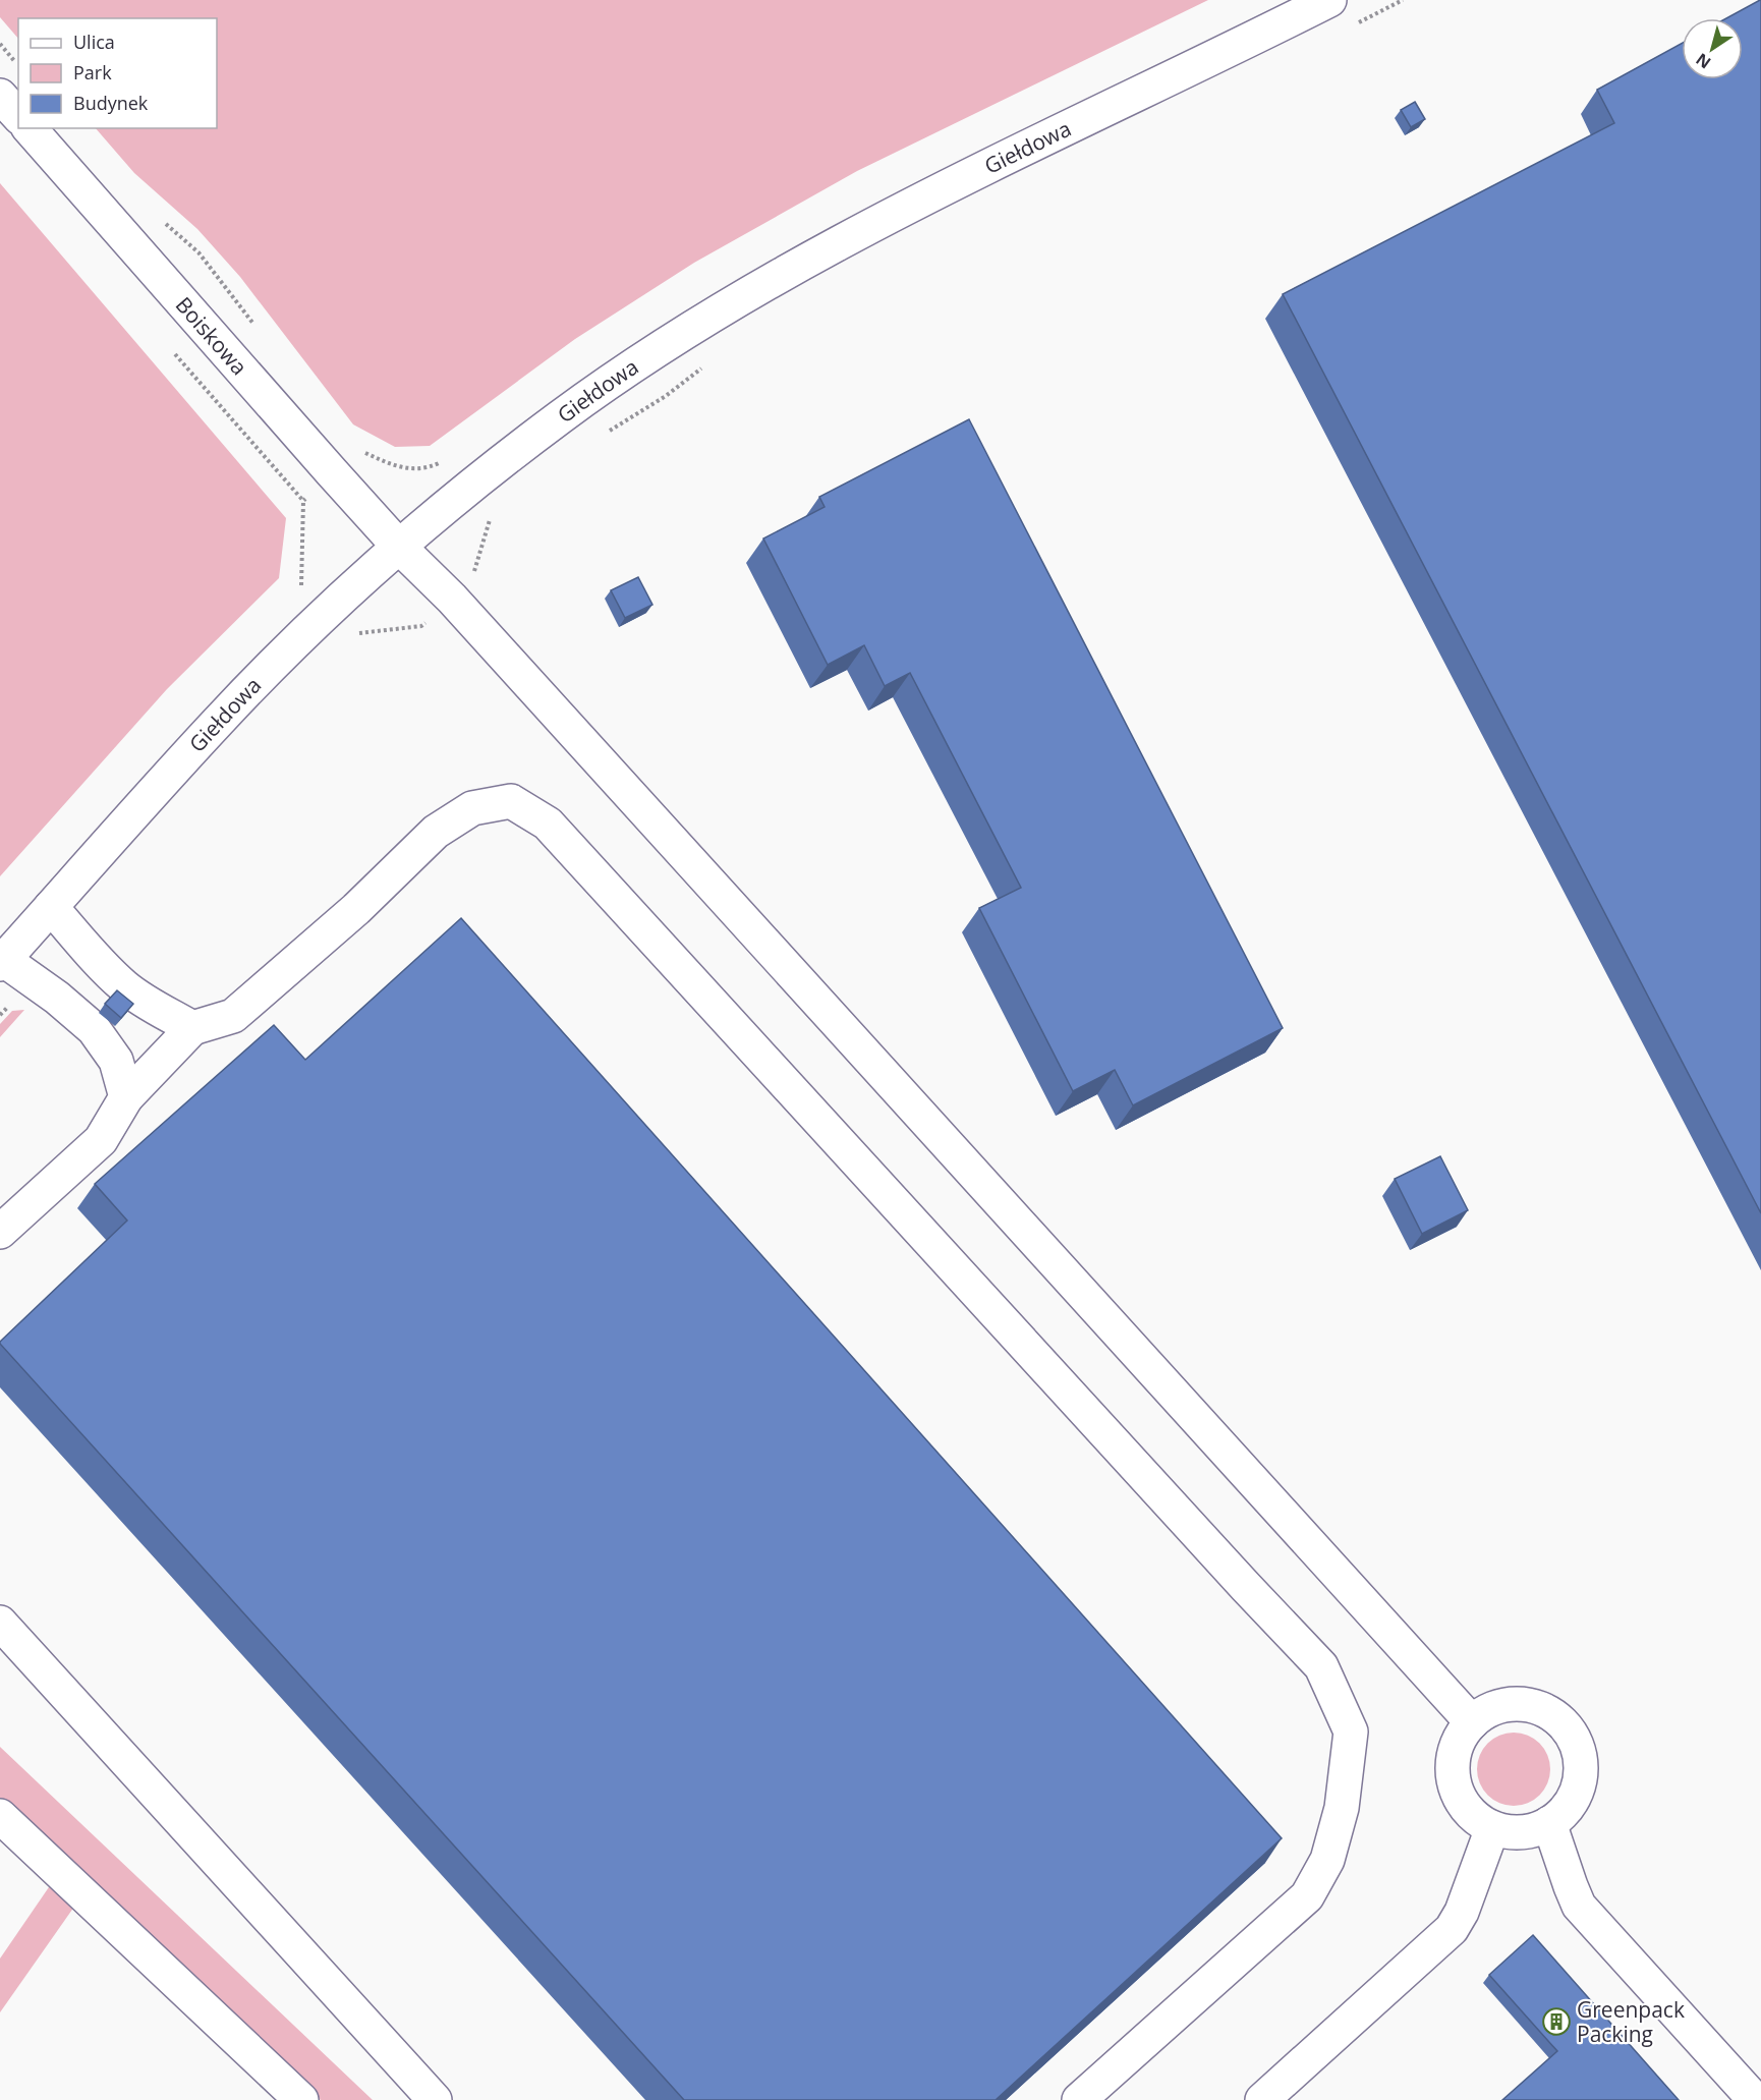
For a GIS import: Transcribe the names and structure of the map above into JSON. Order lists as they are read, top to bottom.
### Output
{
  "streets": {
    "street": ["Giełdowa", "Boiskowa"]
  },
  "crossings": [
    ["Giełdowa", "Boiskowa"]
  ],
  "places": {
    "building": ["Greenpack Packing"]
  },
  "legend": ["Ulica", "Park", "Budynek"],
  "north": "bottom left"
}
